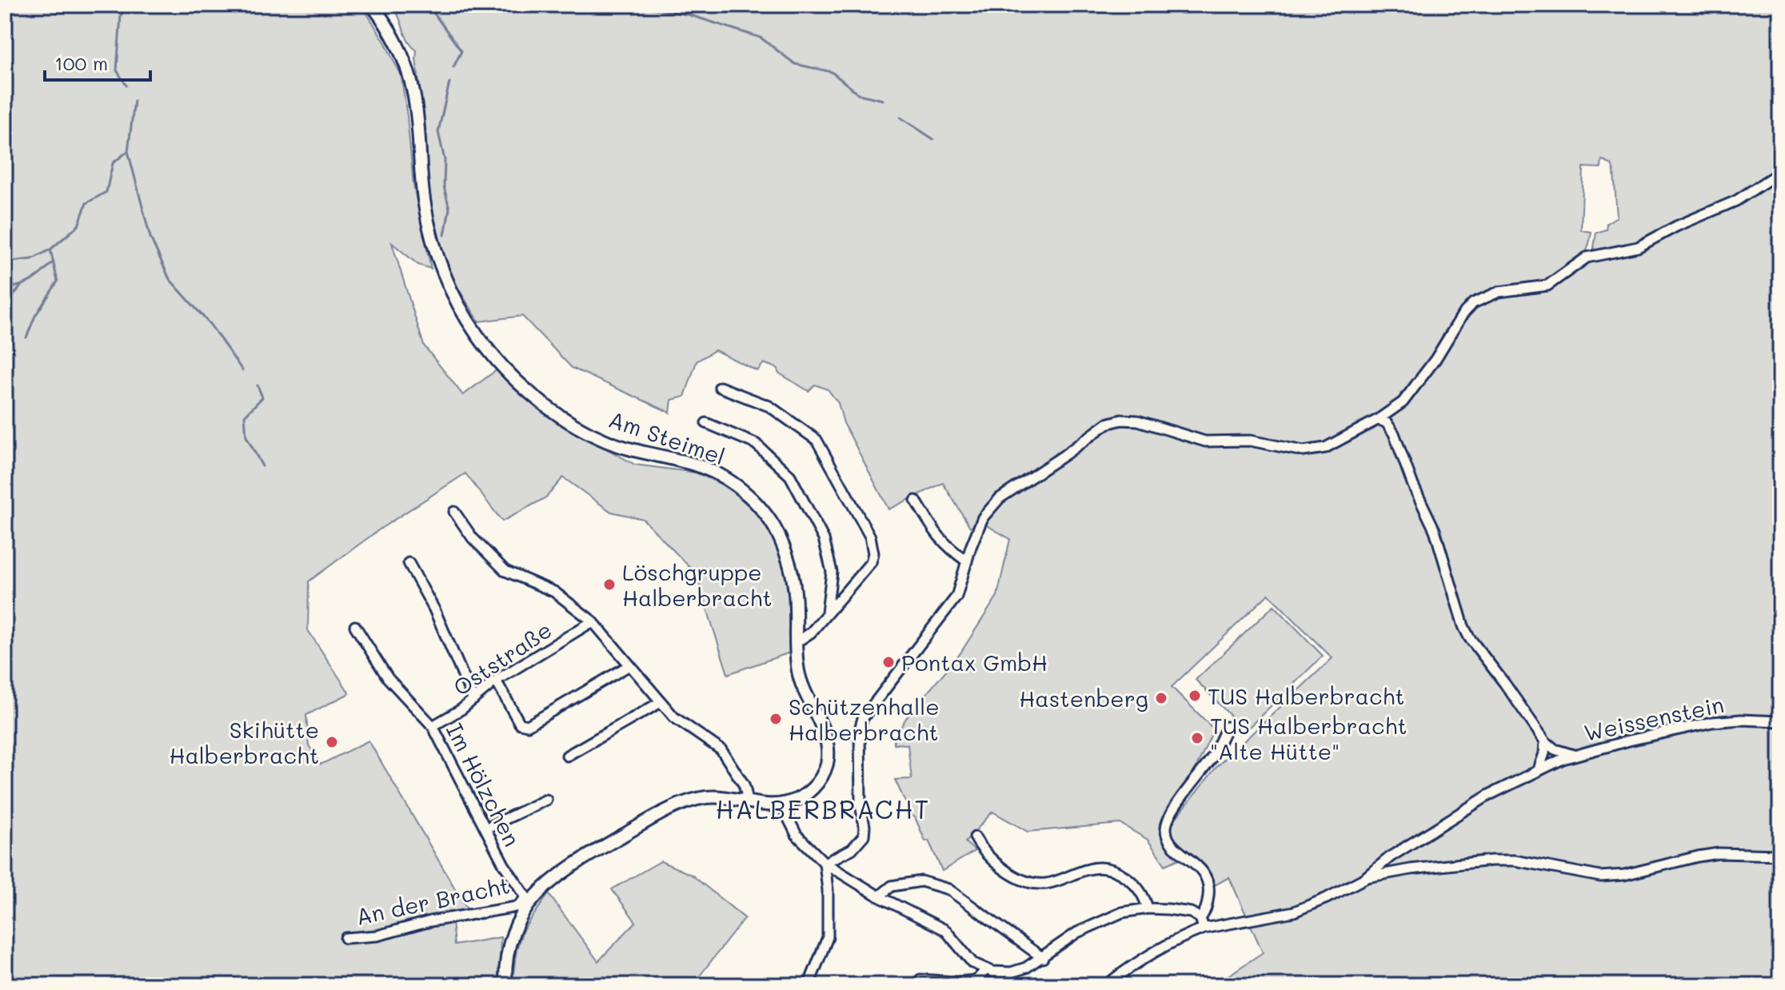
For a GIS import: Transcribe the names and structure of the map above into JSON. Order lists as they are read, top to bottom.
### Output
{
  "streets": {
    "main road": ["Am Steimel"],
    "street": [
      "Oststraße",
      "Weissenstein",
      "Im Hölzchen",
      "An der Bracht"
    ]
  },
  "crossings": [
    ["Oststraße", "Im Hölzchen"],
    ["Im Hölzchen", "An der Bracht"]
  ],
  "districts": ["HALBERBRACHT"],
  "places": [
    "Löschgruppe Halberbracht",
    "Pontax GmbH",
    "TUS Halberbracht",
    "Hastenberg",
    "Schützenhalle Halberbracht",
    "TUS Halberbracht \"Alte Hütte\"",
    "Skihütte Halberbracht"
  ],
  "scale_bar": "100 m"
}
